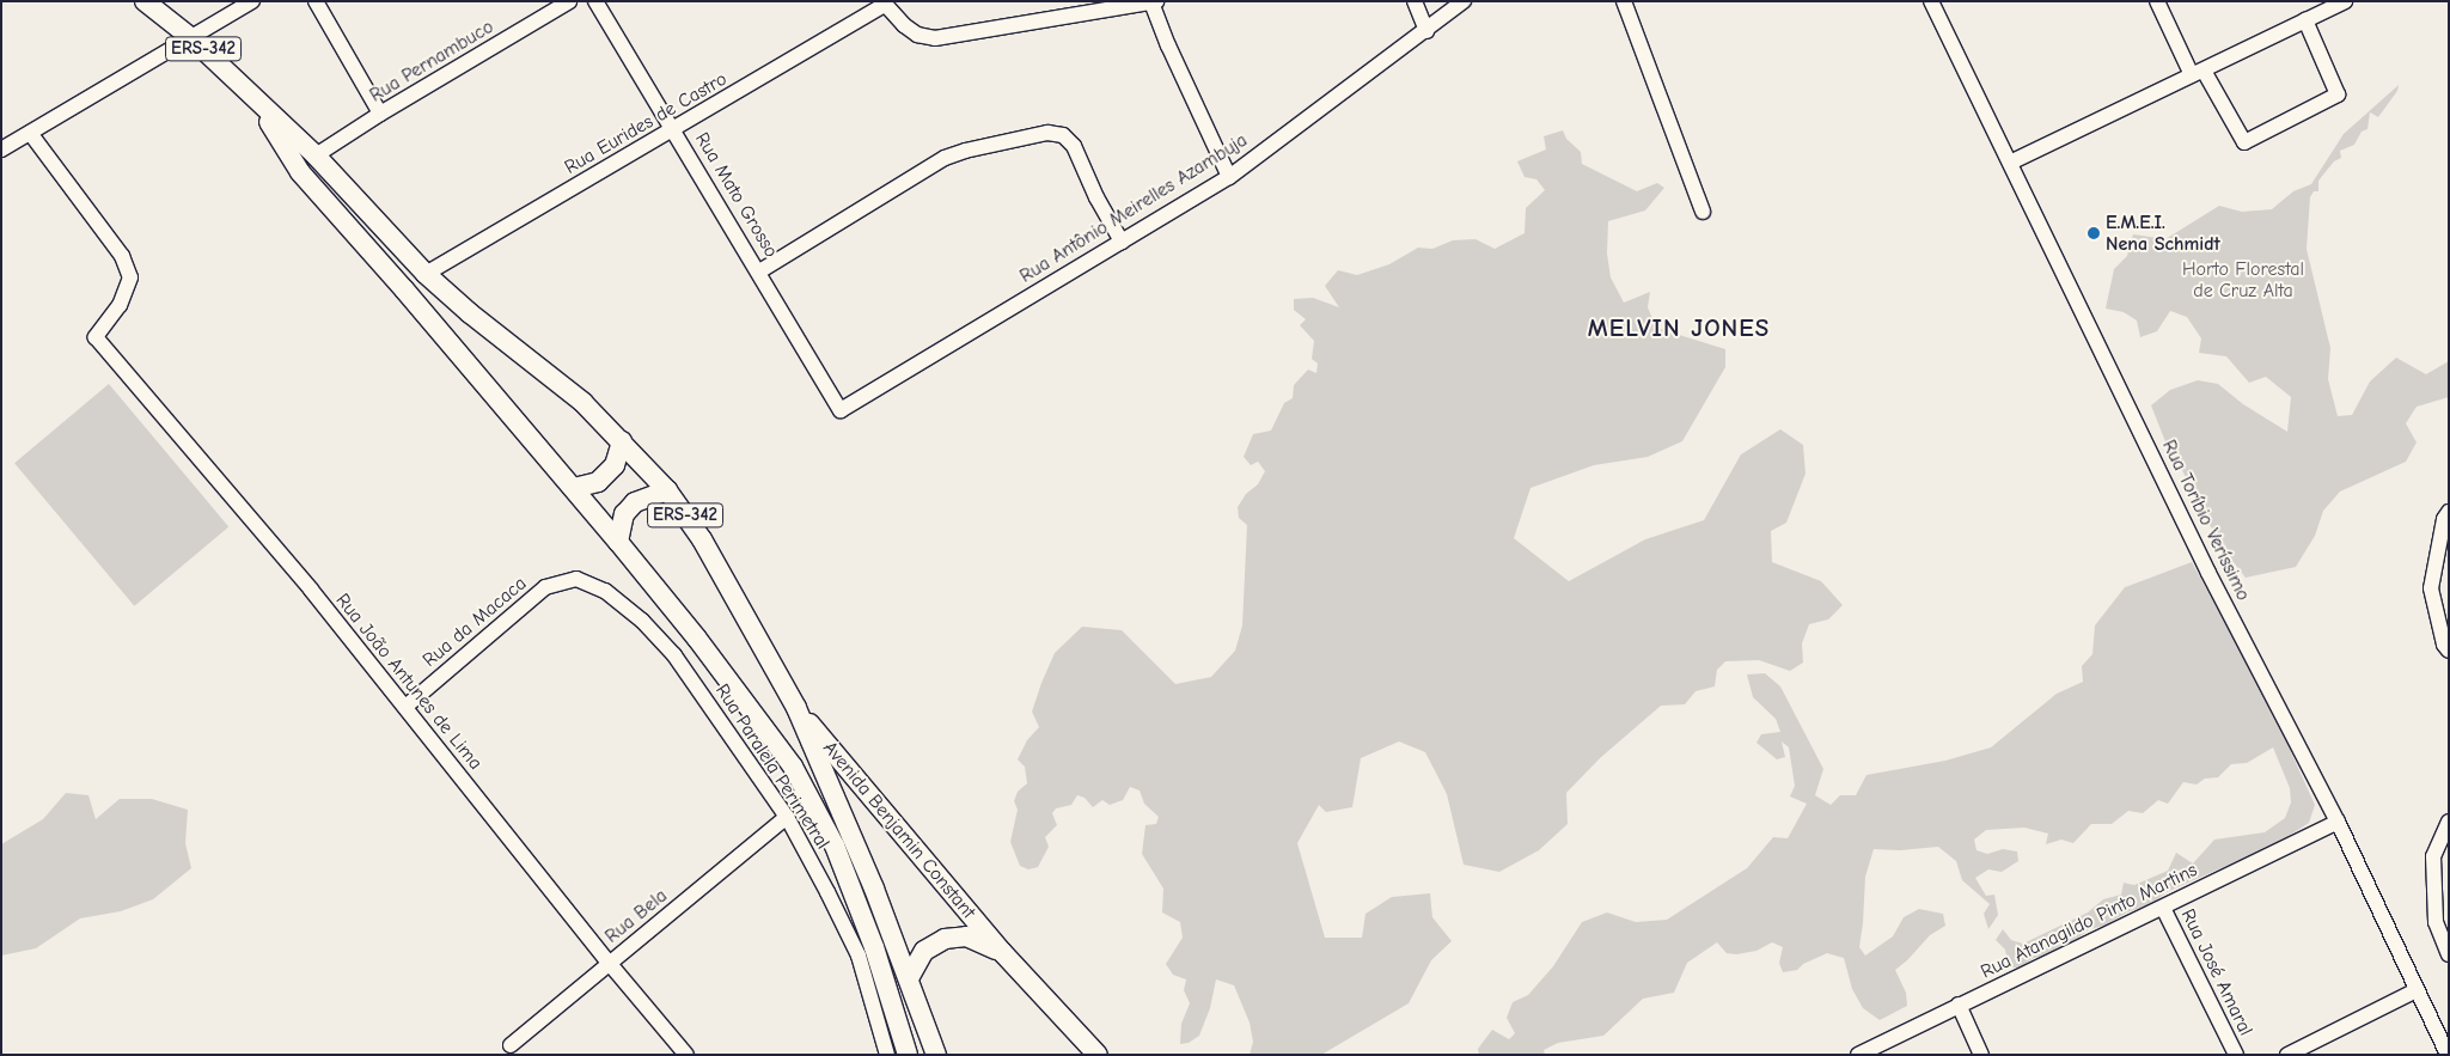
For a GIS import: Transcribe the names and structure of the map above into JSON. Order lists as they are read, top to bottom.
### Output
{
  "streets": {
    "main road": ["ERS-342", "Avenida Benjamin Constant"],
    "street": [
      "Rua Pernambuco",
      "Rua Eurides de Castro",
      "Rua Mato Grosso",
      "Rua Antônio Meirelles Azambuja",
      "Rua Toríbio Veríssimo",
      "Rua da Macaca",
      "Rua João Antunes de Lima",
      "Rua Paralela Perimetral",
      "Rua Bela",
      "Rua Atanagildo Pinto Martins",
      "Rua José Amaral"
    ]
  },
  "crossings": [
    ["ERS-342", "Rua Pernambuco"],
    ["ERS-342", "Rua Eurides de Castro"],
    ["ERS-342", "Avenida Benjamin Constant"],
    ["Rua Eurides de Castro", "Rua Mato Grosso"],
    ["Rua Mato Grosso", "Rua Antônio Meirelles Azambuja"],
    ["Rua Toríbio Veríssimo", "Rua Atanagildo Pinto Martins"],
    ["Rua da Macaca", "Rua João Antunes de Lima"],
    ["Rua da Macaca", "Rua Paralela Perimetral"],
    ["Rua João Antunes de Lima", "Rua Bela"],
    ["Rua Paralela Perimetral", "Rua Bela"],
    ["Rua Atanagildo Pinto Martins", "Rua José Amaral"]
  ],
  "districts": ["MELVIN JONES"],
  "parks": ["Horto Florestal de Cruz Alta"],
  "places": ["E.M.E.I. Nena Schmidt"]
}
